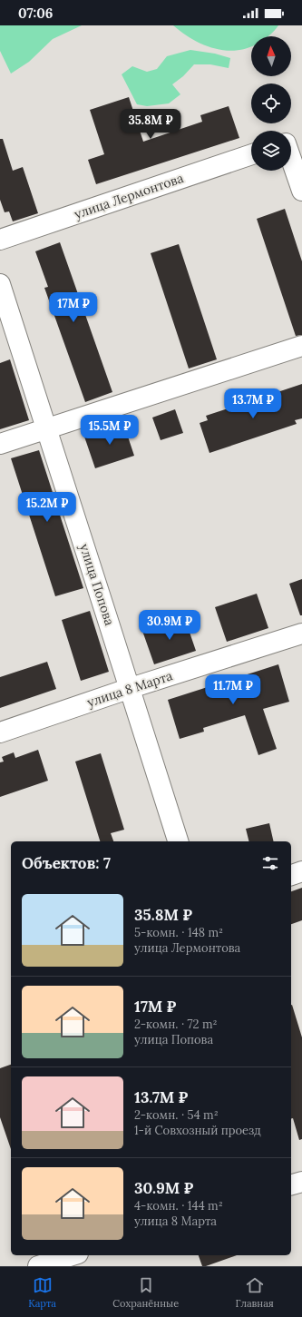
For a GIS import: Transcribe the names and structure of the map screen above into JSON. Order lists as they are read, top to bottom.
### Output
{
  "streets": {
    "street": ["улица Лермонтова", "улица Попова", "улица 8 Марта"]
  },
  "crossings": [
    ["улица Попова", "улица 8 Марта"]
  ],
  "north": "top",
  "page": {
    "status": "07:06",
    "price": [
      "35.8M ₽",
      "17M ₽",
      "13.7M ₽",
      "15.5M ₽",
      "15.2M ₽",
      "30.9M ₽",
      "11.7M ₽"
    ],
    "heading": "Объектов: 7",
    "list": [
      {
        "name": "35.8M ₽",
        "note": "5-комн. · 148 m² · улица Лермонтова"
      },
      {
        "name": "17M ₽",
        "note": "2-комн. · 72 m² · улица Попова"
      },
      {
        "name": "13.7M ₽",
        "note": "2-комн. · 54 m² · 1-й Совхозный проезд"
      },
      {
        "name": "30.9M ₽",
        "note": "4-комн. · 144 m² · улица 8 Марта"
      }
    ],
    "tabs": ["Карта", "Сохранённые", "Главная"]
  }
}
